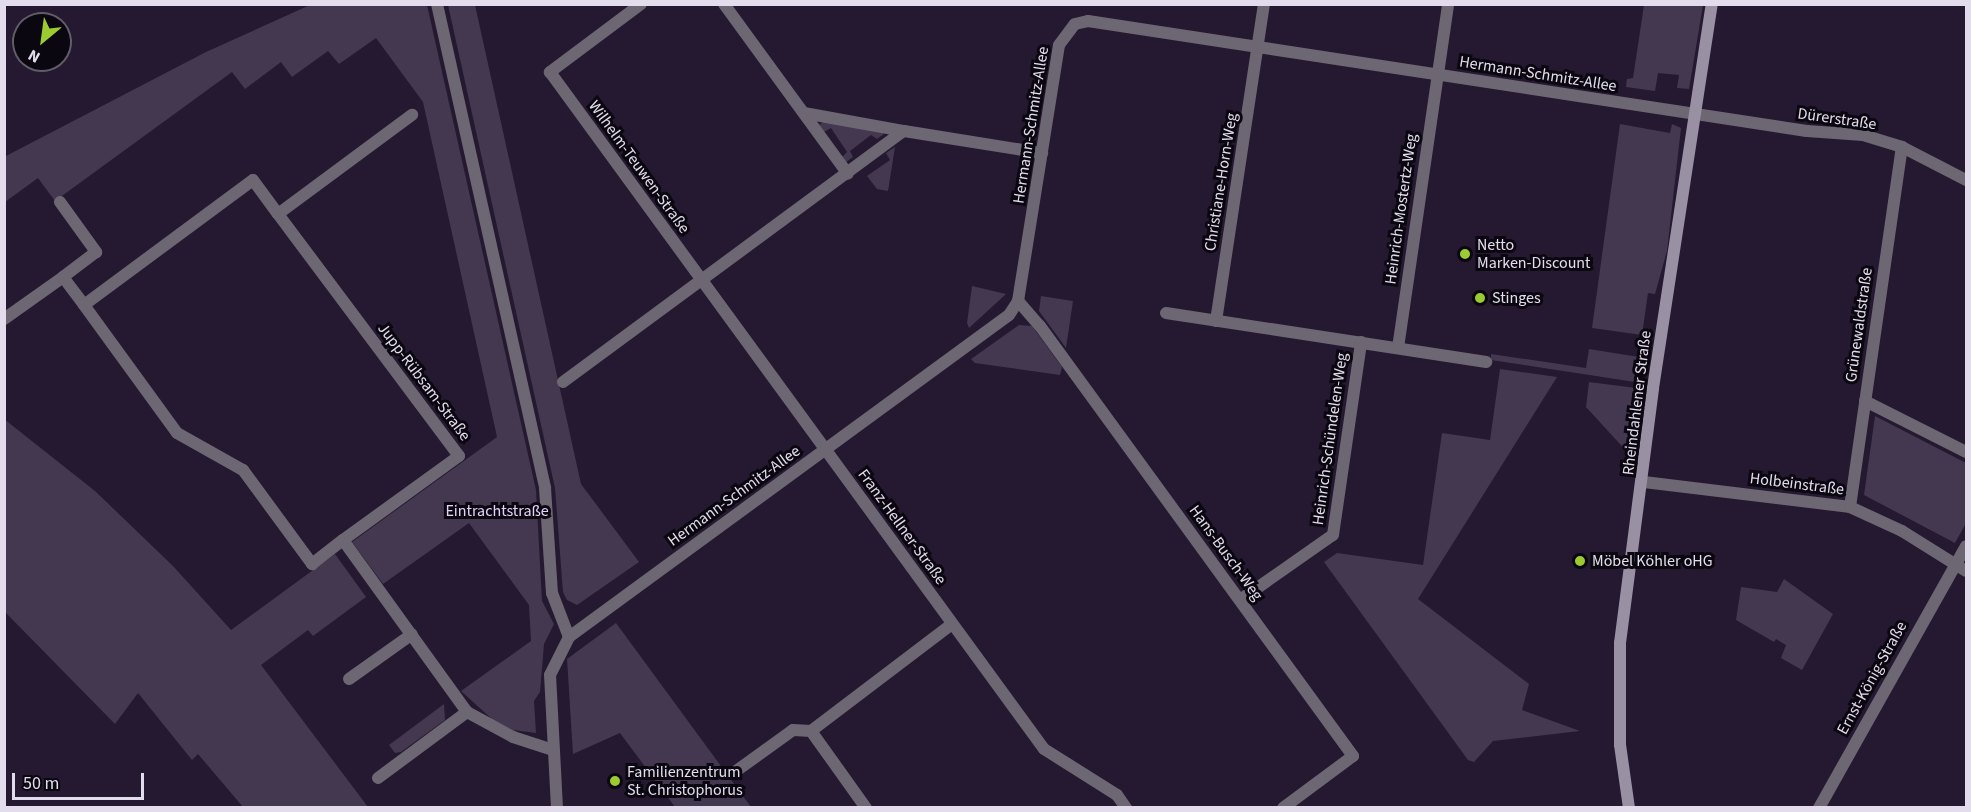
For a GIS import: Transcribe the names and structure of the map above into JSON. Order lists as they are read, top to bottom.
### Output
{
  "streets": {
    "main road": ["Rheindahlener Straße"],
    "street": [
      "Hermann-Schmitz-Allee",
      "Dürerstraße",
      "Wilhelm-Teuwen-Straße",
      "Christiane-Horn-Weg",
      "Heinrich-Mostertz-Weg",
      "Grünewaldstraße",
      "Jupp-Rübsam-Straße",
      "Heinrich-Schündelen-Weg",
      "Holbeinstraße",
      "Franz-Hellner-Straße",
      "Hans-Busch-Weg",
      "Ernst-König-Straße"
    ]
  },
  "crossings": [
    ["Hermann-Schmitz-Allee", "Dürerstraße"],
    ["Hermann-Schmitz-Allee", "Wilhelm-Teuwen-Straße"],
    ["Hermann-Schmitz-Allee", "Christiane-Horn-Weg"],
    ["Hermann-Schmitz-Allee", "Heinrich-Mostertz-Weg"],
    ["Hermann-Schmitz-Allee", "Rheindahlener Straße"],
    ["Hermann-Schmitz-Allee", "Franz-Hellner-Straße"],
    ["Hermann-Schmitz-Allee", "Hans-Busch-Weg"],
    ["Dürerstraße", "Grünewaldstraße"],
    ["Dürerstraße", "Rheindahlener Straße"],
    ["Wilhelm-Teuwen-Straße", "Franz-Hellner-Straße"],
    ["Christiane-Horn-Weg", "Heinrich-Schündelen-Weg"],
    ["Heinrich-Mostertz-Weg", "Heinrich-Schündelen-Weg"],
    ["Grünewaldstraße", "Holbeinstraße"],
    ["Rheindahlener Straße", "Holbeinstraße"],
    ["Heinrich-Schündelen-Weg", "Hans-Busch-Weg"],
    ["Holbeinstraße", "Ernst-König-Straße"]
  ],
  "parks": ["Eintrachtstraße"],
  "places": [
    "Netto Marken-Discount",
    "Stinges",
    "Möbel Köhler oHG",
    "Familienzentrum St. Christophorus"
  ],
  "scale_bar": "50 m",
  "north": "bottom left"
}
